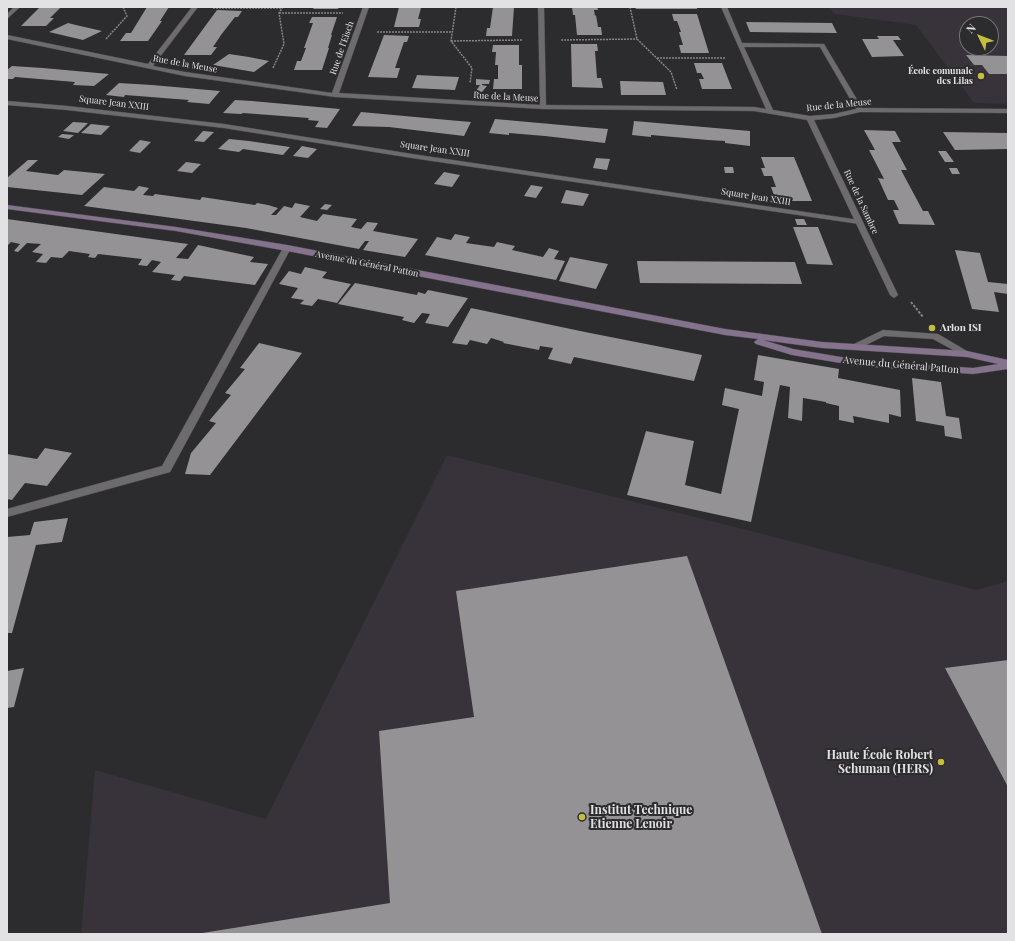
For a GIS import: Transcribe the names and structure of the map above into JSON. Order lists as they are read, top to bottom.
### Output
{
  "streets": {
    "main road": ["Avenue du Général Patton"],
    "street": [
      "Rue de l'Eisch",
      "Rue de la Meuse",
      "Square Jean XXIII",
      "Rue de la Sambre"
    ]
  },
  "crossings": [
    ["Rue de l'Eisch", "Rue de la Meuse"],
    ["Rue de la Meuse", "Rue de la Sambre"],
    ["Square Jean XXIII", "Rue de la Sambre"]
  ],
  "places": [
    "École comunale des Lilas",
    "Arlon ISI",
    "Haute École Robert Schuman (HERS)",
    "Institut Technique Etienne Lenoir"
  ],
  "north": "top left"
}
